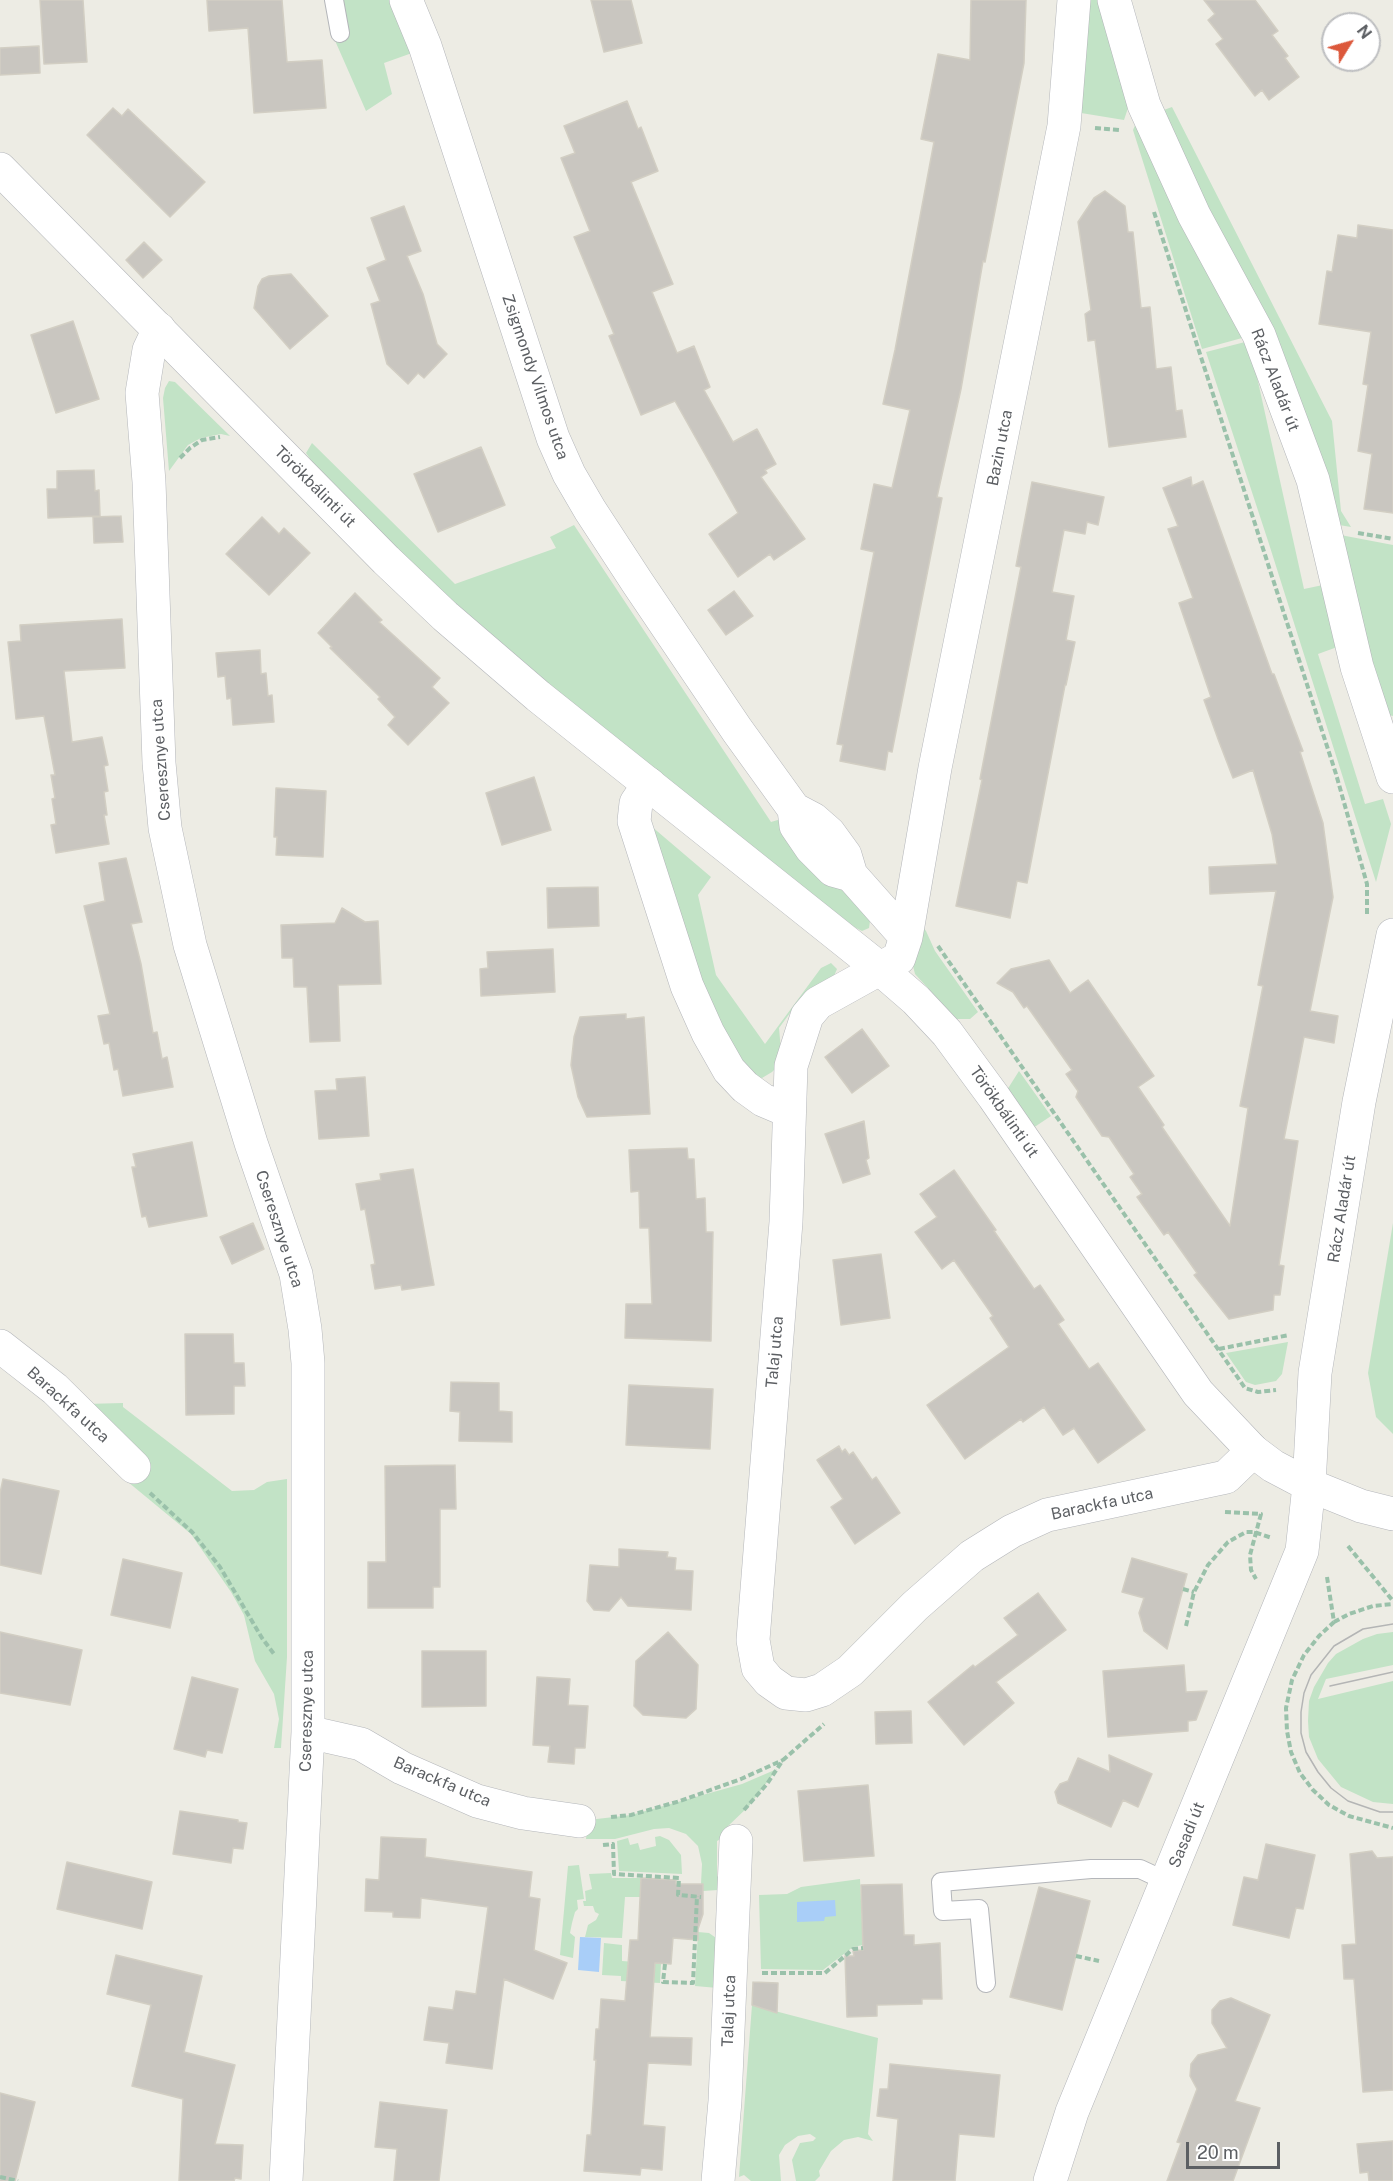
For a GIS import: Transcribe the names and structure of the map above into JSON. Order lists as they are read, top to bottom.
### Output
{
  "streets": {
    "street": [
      "Zsigmondy Vilmos utca",
      "Rácz Aladár út",
      "Bazin utca",
      "Törökbálinti út",
      "Cseresznye utca",
      "Talaj utca",
      "Barackfa utca",
      "Sasadi út"
    ]
  },
  "crossings": [
    ["Zsigmondy Vilmos utca", "Bazin utca"],
    ["Rácz Aladár út", "Törökbálinti út"],
    ["Rácz Aladár út", "Sasadi út"],
    ["Bazin utca", "Törökbálinti út"],
    ["Bazin utca", "Talaj utca"],
    ["Törökbálinti út", "Cseresznye utca"],
    ["Törökbálinti út", "Talaj utca"],
    ["Törökbálinti út", "Barackfa utca"],
    ["Törökbálinti út", "Sasadi út"],
    ["Cseresznye utca", "Barackfa utca"],
    ["Talaj utca", "Barackfa utca"]
  ],
  "scale_bar": "20 m",
  "north": "top right"
}
